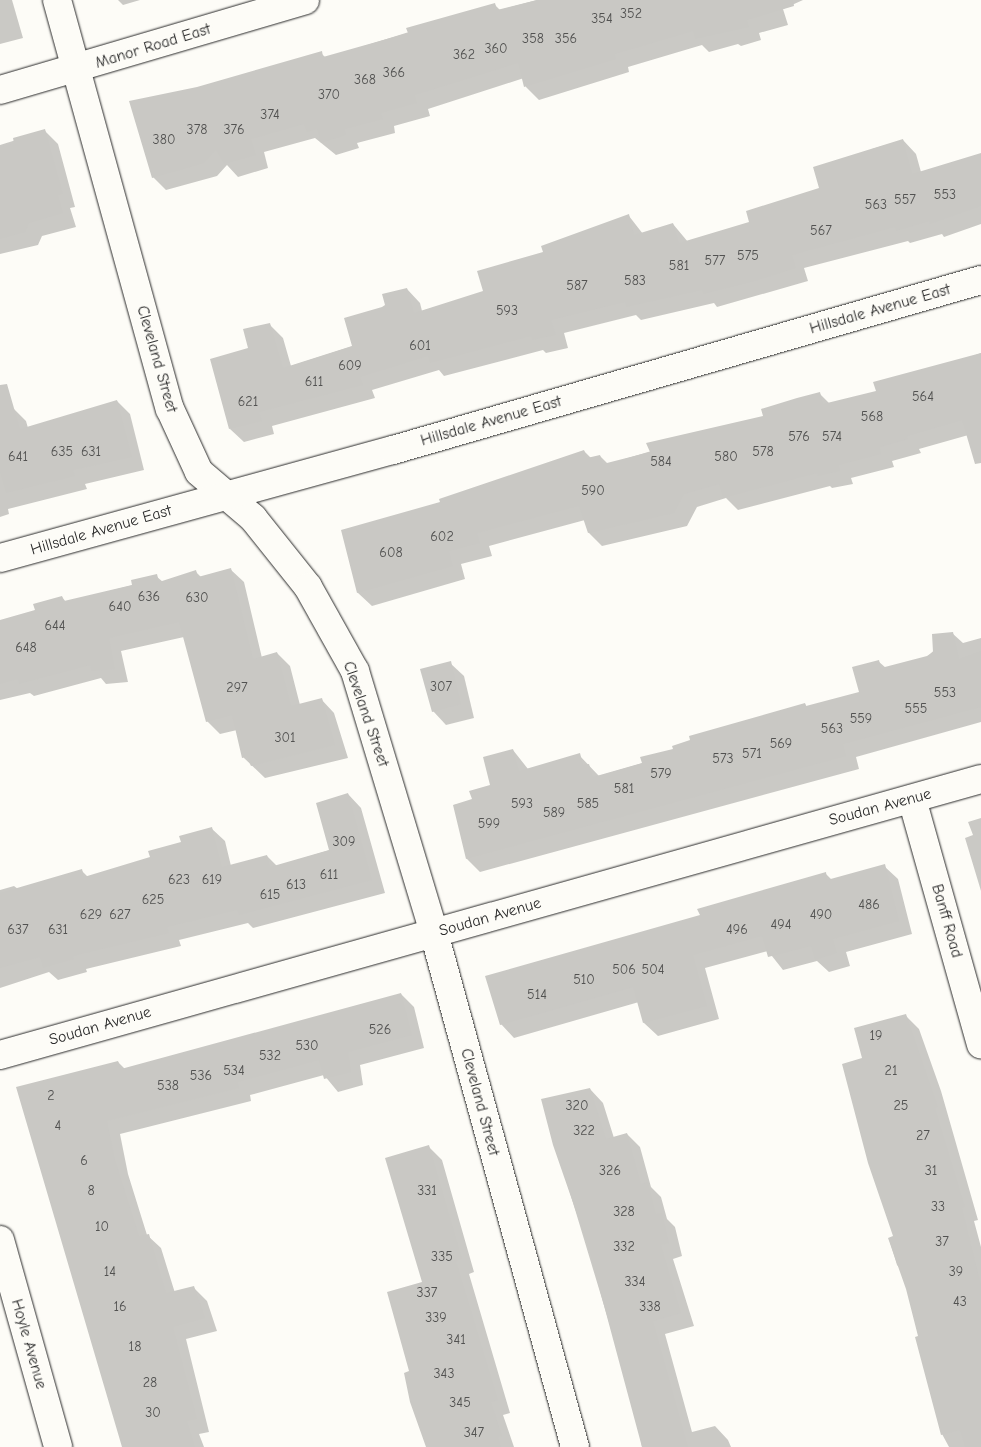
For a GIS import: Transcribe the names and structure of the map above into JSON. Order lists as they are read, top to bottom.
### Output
{
  "streets": {
    "street": [
      "Manor Road East",
      "Hillsdale Avenue East",
      "Cleveland Street",
      "Soudan Avenue",
      "Banff Road",
      "Hoyle Avenue"
    ]
  },
  "crossings": [
    ["Manor Road East", "Cleveland Street"],
    ["Hillsdale Avenue East", "Cleveland Street"],
    ["Cleveland Street", "Soudan Avenue"],
    ["Soudan Avenue", "Banff Road"]
  ],
  "house_numbers": [
    "352",
    "354",
    "358",
    "356",
    "360",
    "362",
    "366",
    "368",
    "370",
    "374",
    "378",
    "376",
    "380",
    "553",
    "557",
    "563",
    "567",
    "575",
    "577",
    "581",
    "583",
    "587",
    "593",
    "601",
    "609",
    "611",
    "564",
    "621",
    "568",
    "576",
    "574",
    "635",
    "631",
    "578",
    "641",
    "580",
    "584",
    "590",
    "602",
    "608",
    "636",
    "630",
    "640",
    "644",
    "648",
    "307",
    "297",
    "553",
    "555",
    "559",
    "563",
    "301",
    "569",
    "571",
    "573",
    "579",
    "581",
    "593",
    "585",
    "589",
    "599",
    "309",
    "611",
    "623",
    "619",
    "613",
    "615",
    "625",
    "486",
    "629",
    "627",
    "490",
    "494",
    "637",
    "631",
    "496",
    "506",
    "504",
    "510",
    "514",
    "526",
    "19",
    "530",
    "532",
    "534",
    "21",
    "536",
    "538",
    "2",
    "320",
    "25",
    "4",
    "322",
    "27",
    "6",
    "326",
    "31",
    "8",
    "331",
    "33",
    "328",
    "10",
    "37",
    "332",
    "335",
    "14",
    "39",
    "334",
    "337",
    "43",
    "16",
    "338",
    "339",
    "341",
    "18",
    "343",
    "28",
    "345",
    "30",
    "347"
  ]
}
